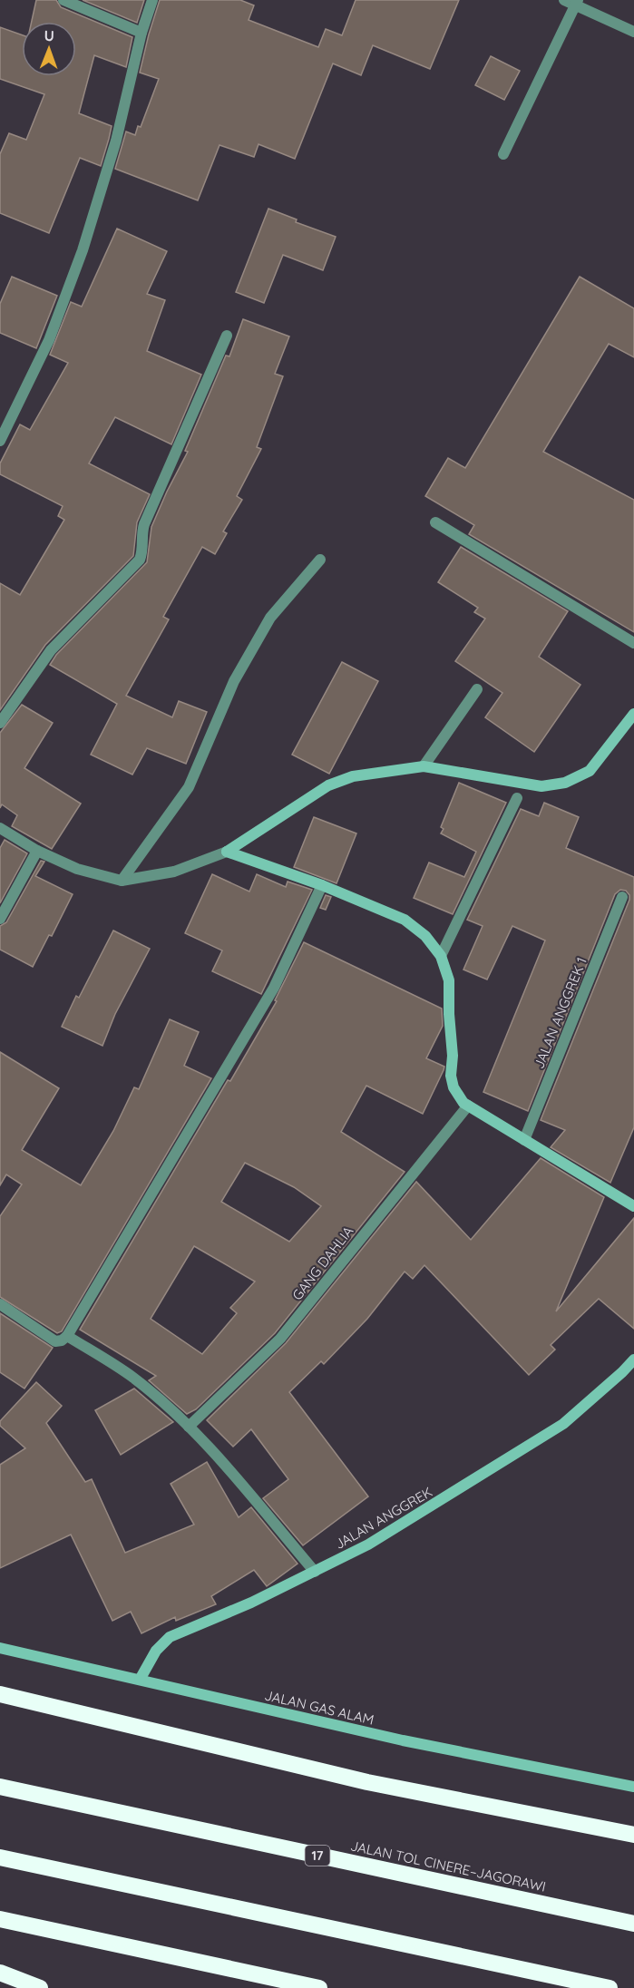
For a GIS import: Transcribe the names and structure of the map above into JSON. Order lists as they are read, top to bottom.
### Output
{
  "streets": {
    "highway": ["17", "JALAN TOL CINERE–JAGORAWI"],
    "street": [
      "JALAN ANGGREK 1",
      "GANG DAHLIA",
      "JALAN ANGGREK",
      "JALAN GAS ALAM"
    ]
  },
  "crossings": [
    ["JALAN ANGGREK", "JALAN GAS ALAM"]
  ],
  "north": "top"
}
